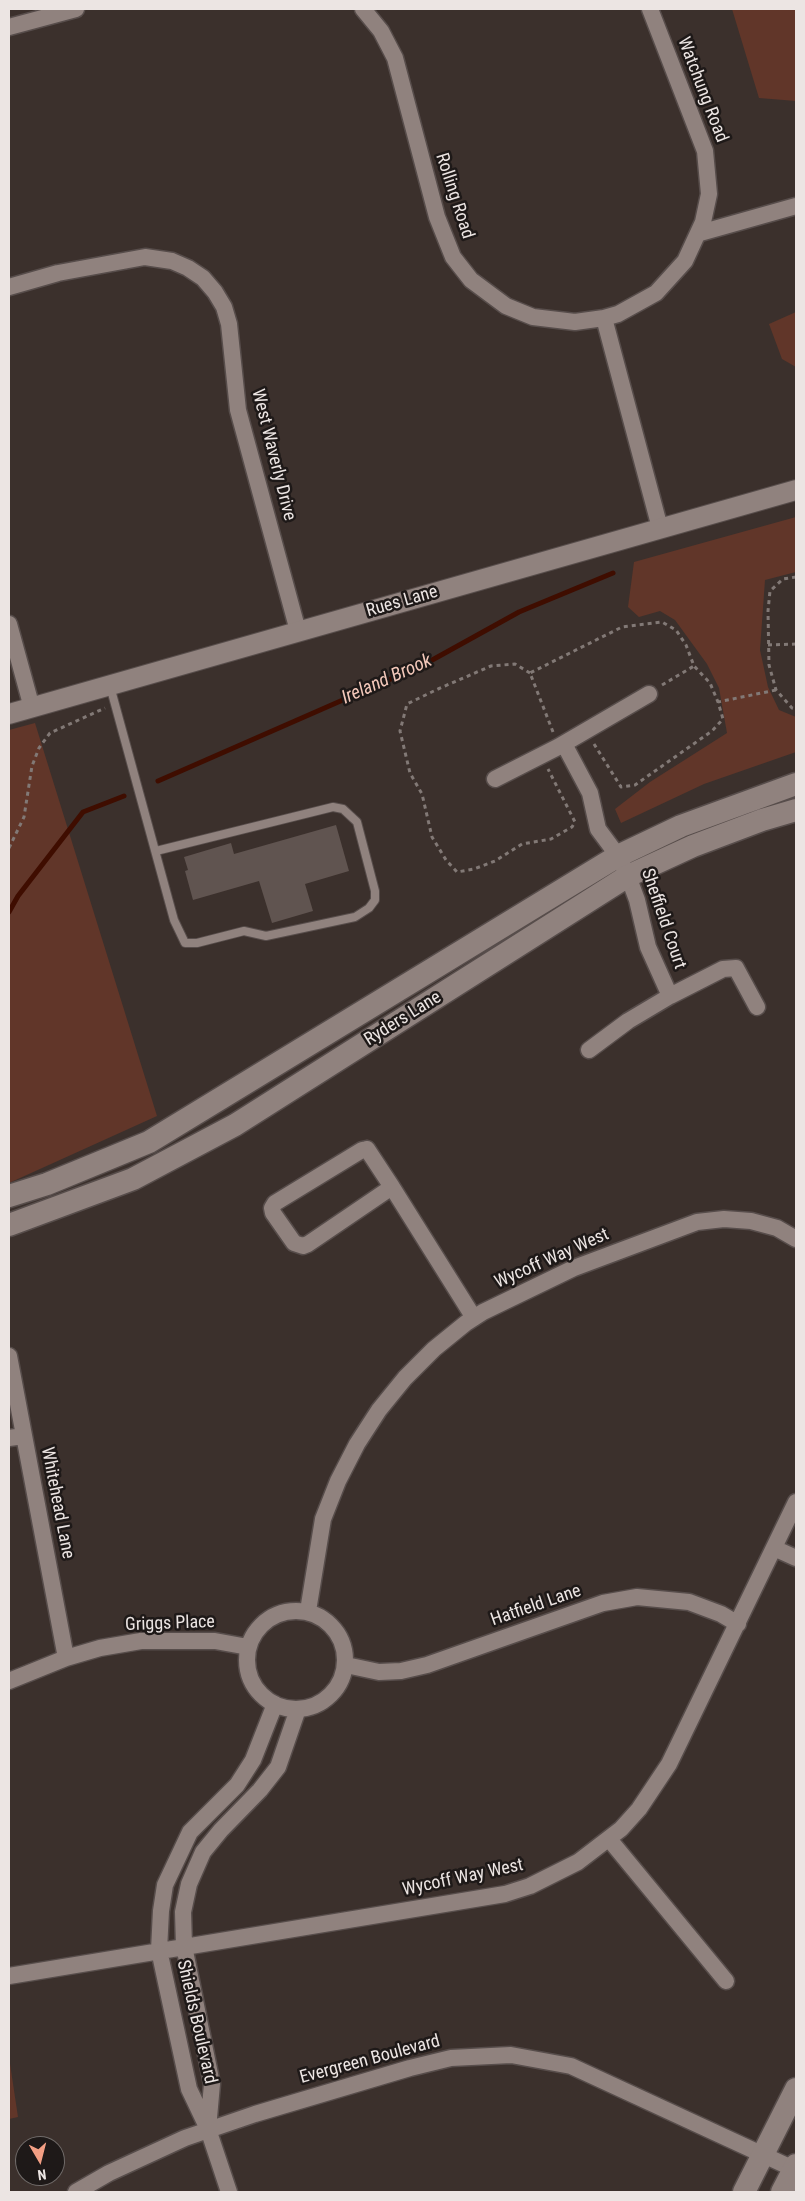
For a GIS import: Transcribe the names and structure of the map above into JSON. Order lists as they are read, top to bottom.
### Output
{
  "streets": {
    "main road": ["Ryders Lane"],
    "street": [
      "Watchung Road",
      "Rolling Road",
      "West Waverly Drive",
      "Rues Lane",
      "Sheffield Court",
      "Wycoff Way West",
      "Whitehead Lane",
      "Hatfield Lane",
      "Griggs Place",
      "Shields Boulevard",
      "Evergreen Boulevard"
    ]
  },
  "crossings": [
    ["Watchung Road", "Rolling Road"],
    ["West Waverly Drive", "Rues Lane"],
    ["Sheffield Court", "Ryders Lane"],
    ["Wycoff Way West", "Hatfield Lane"],
    ["Wycoff Way West", "Shields Boulevard"],
    ["Whitehead Lane", "Griggs Place"],
    ["Hatfield Lane", "Griggs Place"],
    ["Hatfield Lane", "Shields Boulevard"],
    ["Griggs Place", "Shields Boulevard"],
    ["Shields Boulevard", "Evergreen Boulevard"]
  ],
  "water": ["Ireland Brook"],
  "north": "bottom"
}
